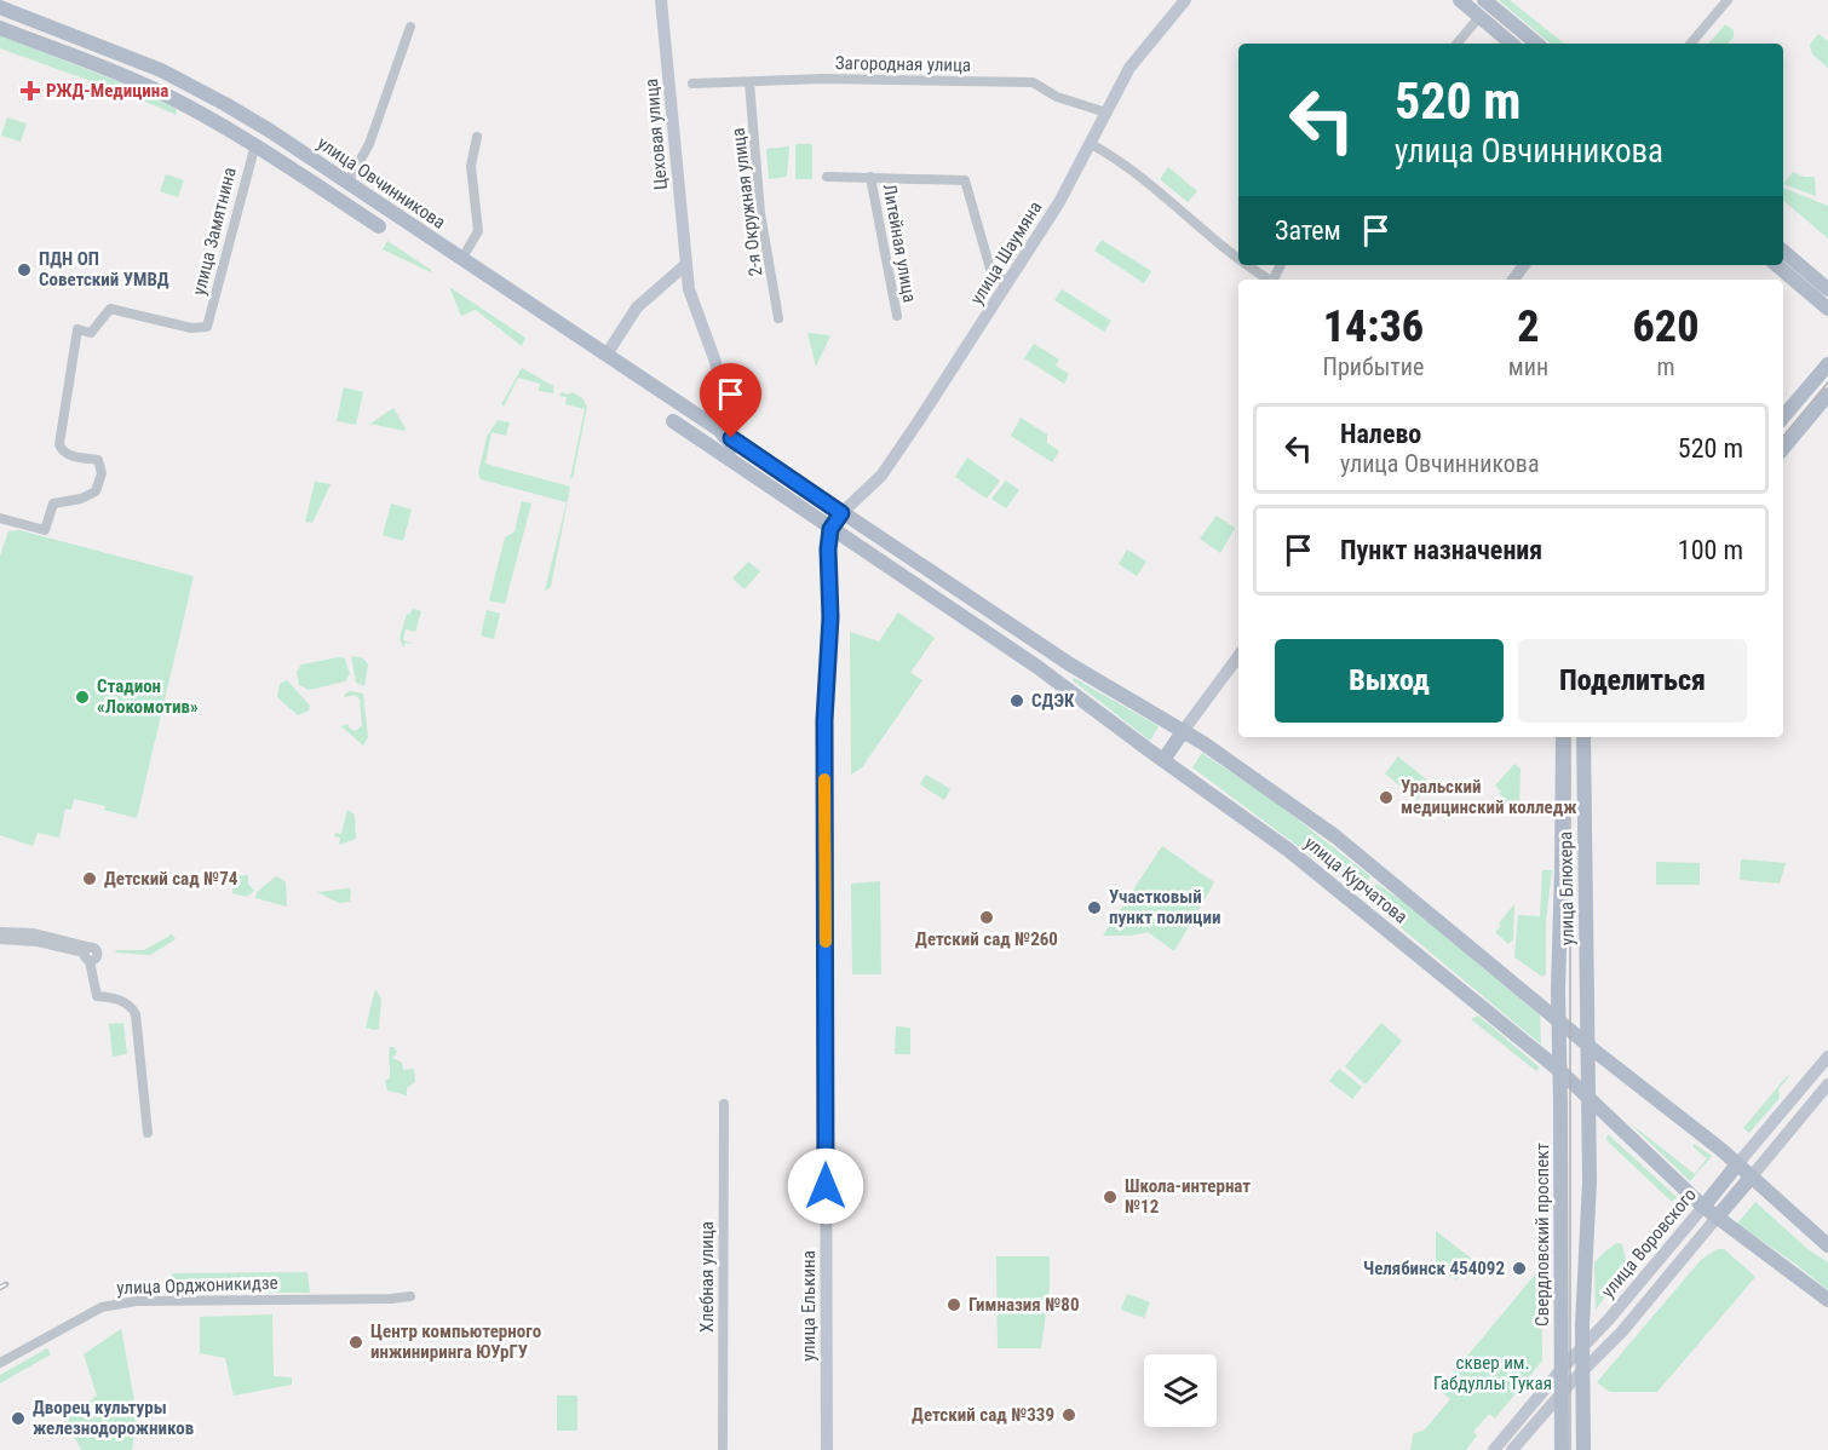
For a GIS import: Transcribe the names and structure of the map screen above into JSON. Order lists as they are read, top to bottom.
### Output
{
  "streets": {
    "main road": [
      "Цеховая улица",
      "улица Овчинникова",
      "улица Шаумяна",
      "улица Курчатова",
      "улица Блюхера",
      "Свердловский проспект",
      "улица Воровского",
      "улица Елькина"
    ],
    "street": [
      "Загородная улица",
      "2-я Окружная улица",
      "улица Замятнина",
      "Литейная улица",
      "Хлебная улица",
      "улица Орджоникидзе"
    ]
  },
  "crossings": [
    ["Загородная улица", "2-я Окружная улица"],
    ["Загородная улица", "улица Шаумяна"],
    ["Цеховая улица", "улица Овчинникова"],
    ["улица Овчинникова", "улица Замятнина"],
    ["улица Овчинникова", "улица Шаумяна"],
    ["улица Овчинникова", "улица Курчатова"],
    ["улица Шаумяна", "улица Курчатова"],
    ["улица Курчатова", "улица Блюхера"],
    ["улица Курчатова", "Свердловский проспект"],
    ["улица Курчатова", "улица Воровского"],
    ["улица Курчатова", "улица Елькина"],
    ["улица Блюхера", "Свердловский проспект"],
    ["Свердловский проспект", "улица Воровского"]
  ],
  "parks": ["сквер им. Габдуллы Тукая"],
  "places": {
    "health": ["РЖД-Медицина"],
    "other": [
      "ПДН ОП Советский УМВД",
      "Стадион «Локомотив»",
      "СДЭК",
      "Уральский медицинский колледж",
      "Детский сад №74",
      "Участковый пункт полиции",
      "Детский сад №260",
      "Школа-интернат №12",
      "Челябинск 454092",
      "Гимназия №80",
      "Центр компьютерного инжиниринга ЮУрГУ",
      "Детский сад №339",
      "Дворец культуры железнодорожников"
    ]
  },
  "page": {
    "turn": ["520 m", "улица Овчинникова"],
    "then": "Затем",
    "eta": [
      "14:36",
      "Прибытие",
      "2",
      "мин",
      "620",
      "m"
    ],
    "list": [
      {
        "name": "Налево",
        "note": "улица Овчинникова",
        "value": "520 m"
      },
      {
        "name": "Пункт назначения",
        "value": "100 m"
      }
    ],
    "buttons": ["Выход", "Поделиться"]
  }
}
